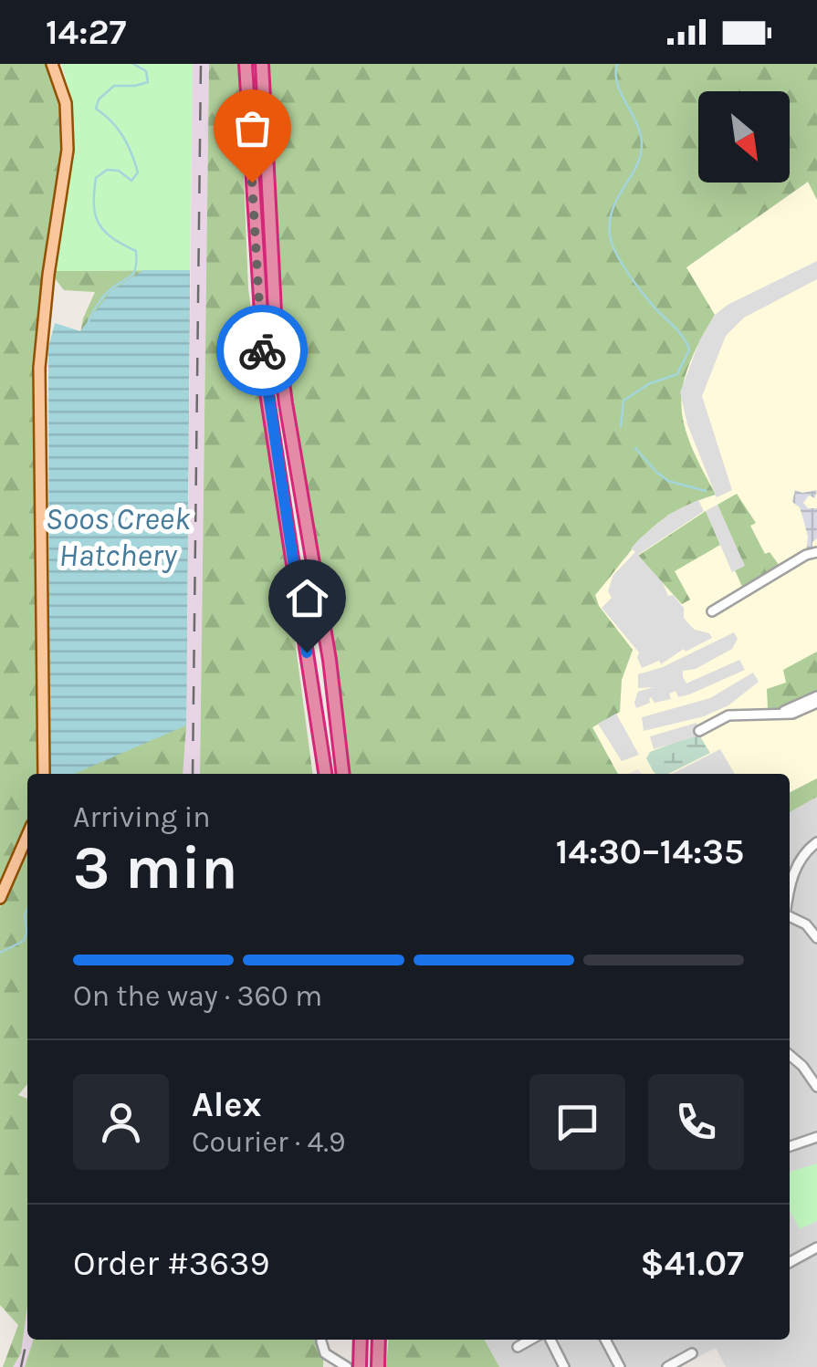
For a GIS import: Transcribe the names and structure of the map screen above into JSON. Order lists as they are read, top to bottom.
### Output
{
  "water": ["Soos Creek Hatchery"],
  "north": "bottom right",
  "page": {
    "status": "14:27",
    "heading": ["3 min", "Arriving in", "14:30–14:35"],
    "panel": [
      "Alex",
      "Courier · 4.9",
      "Order #3639",
      "$41.07"
    ],
    "bar": "On the way · 360 m"
  }
}
